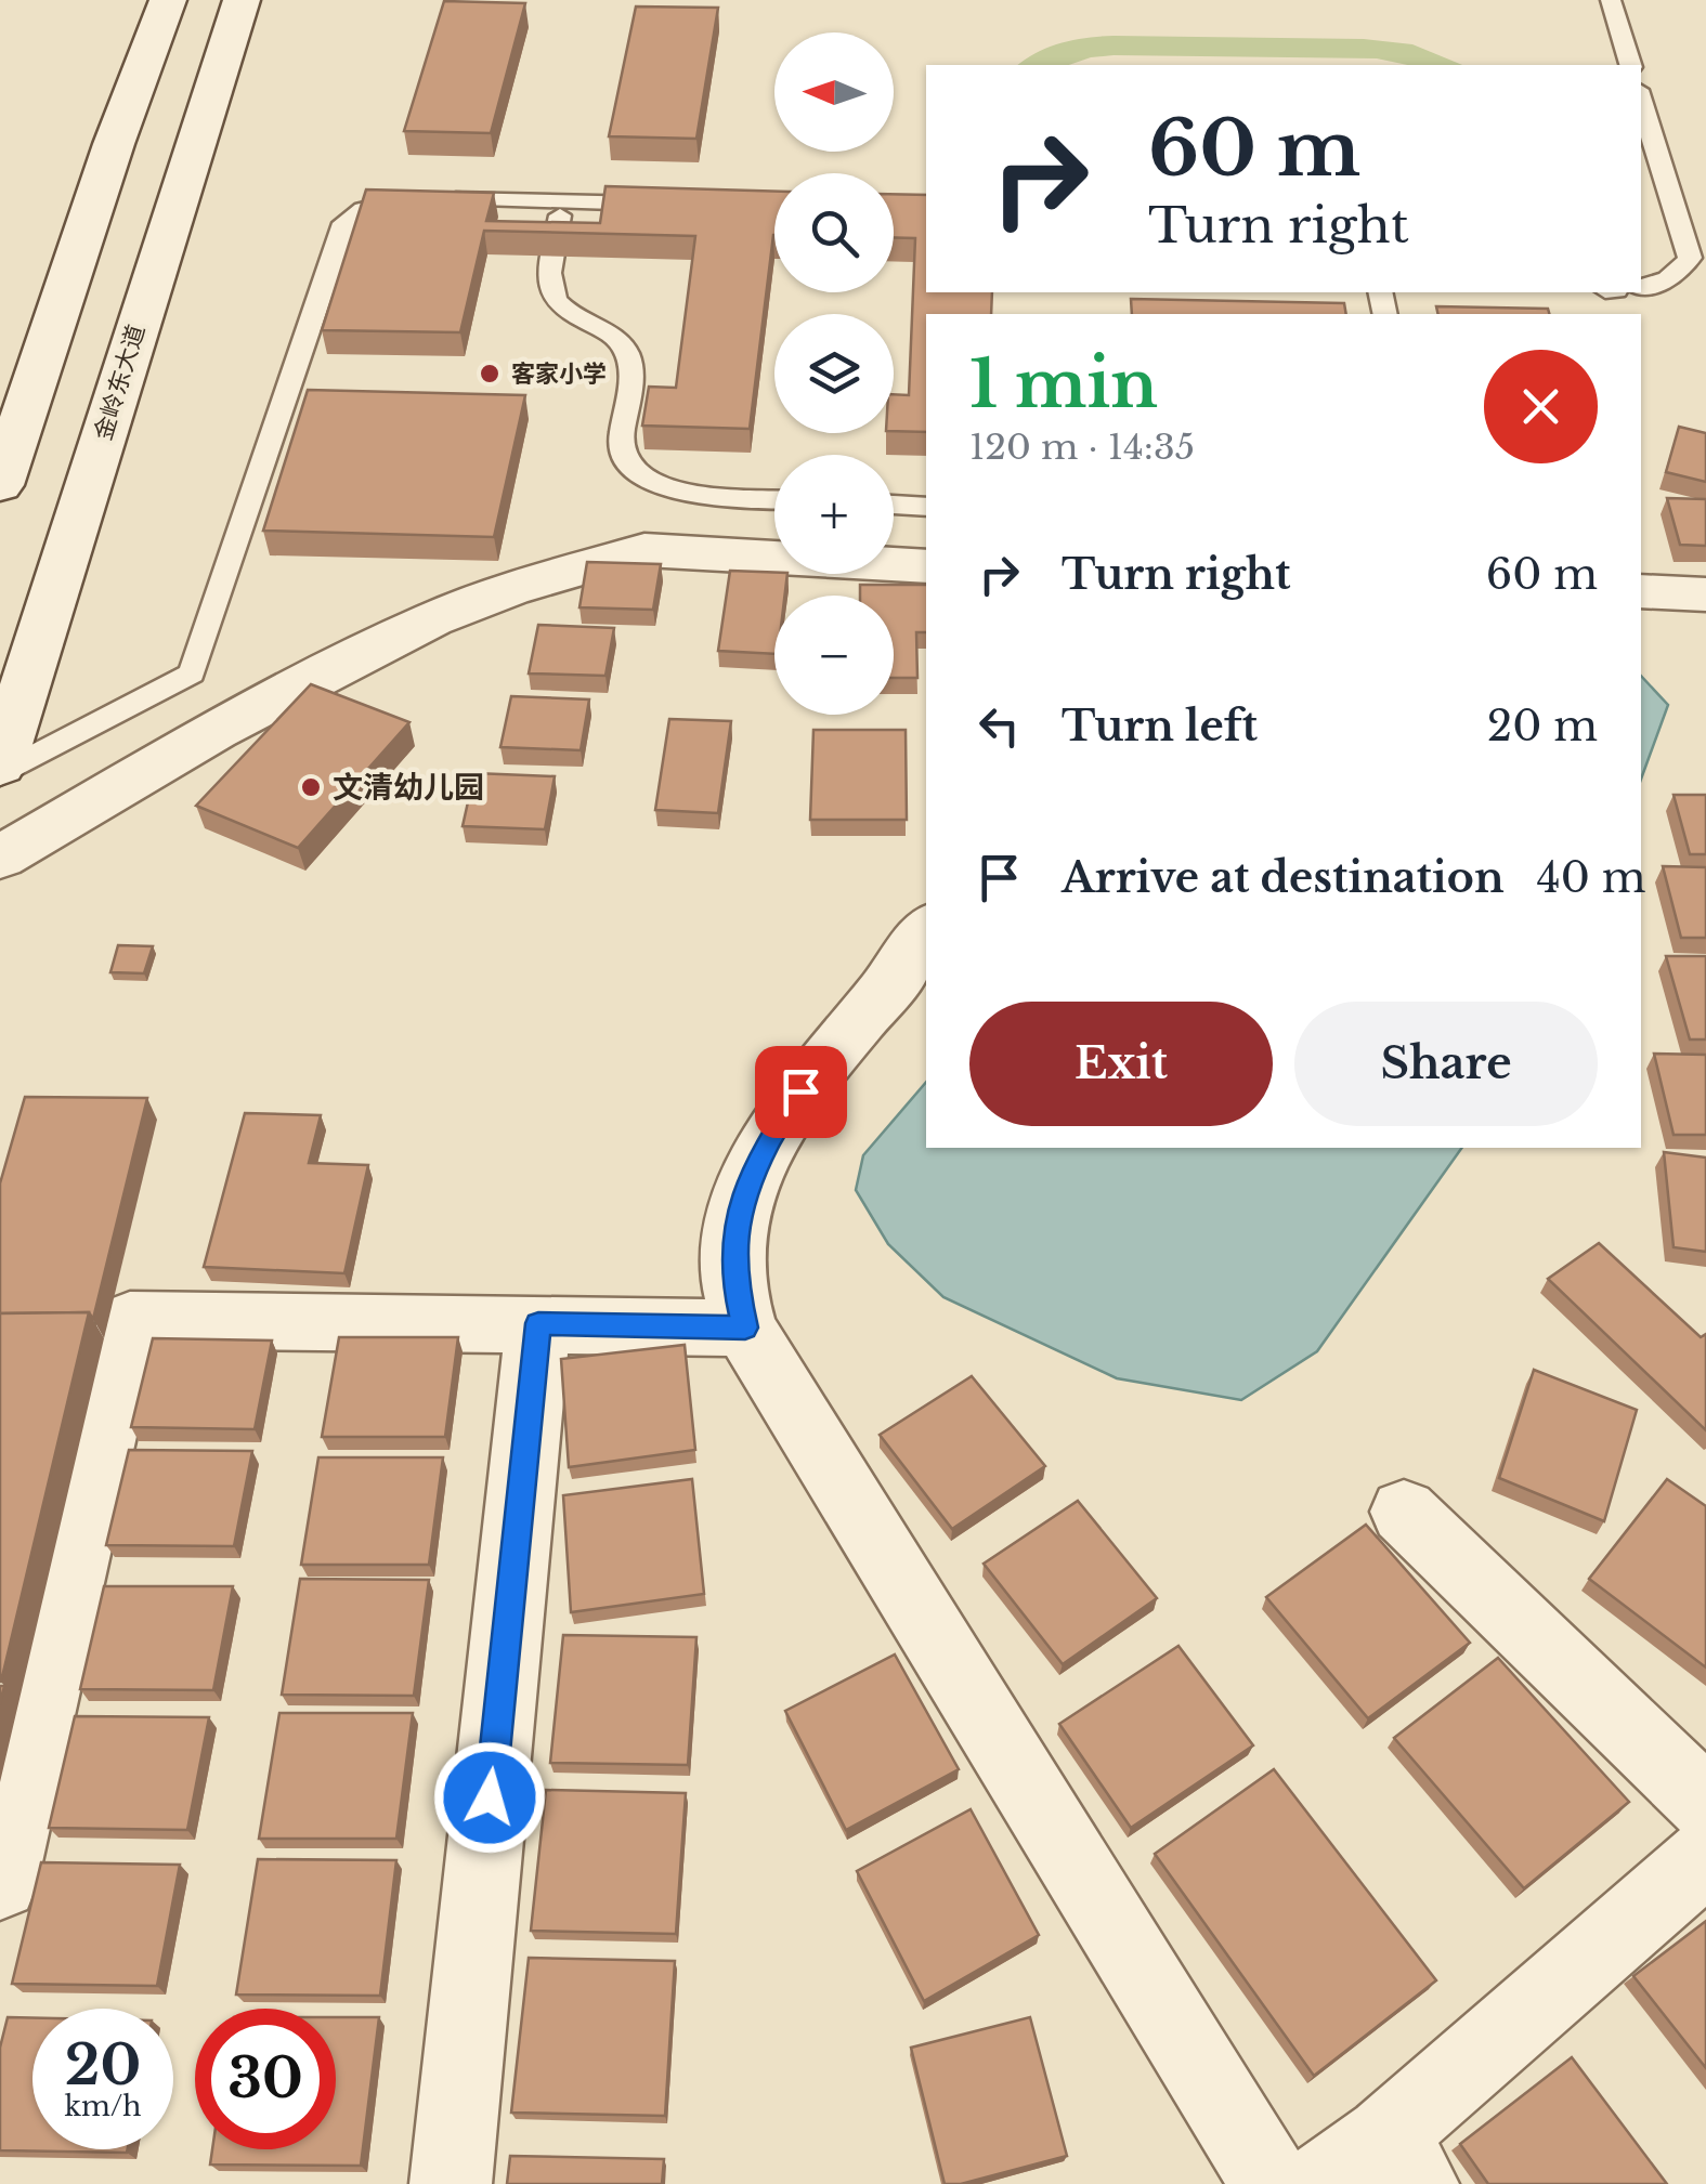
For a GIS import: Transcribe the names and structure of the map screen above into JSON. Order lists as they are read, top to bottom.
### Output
{
  "streets": {
    "street": ["金岭东大道"]
  },
  "places": ["客家小学", "文清幼儿园"],
  "north": "left",
  "page": {
    "map_buttons": ["+", "−"],
    "turn": ["60 m", "Turn right"],
    "heading": ["1 min", "120 m · 14:35"],
    "list": [
      {
        "name": "Turn right",
        "value": "60 m"
      },
      {
        "name": "Turn left",
        "value": "20 m"
      },
      {
        "name": "Arrive at destination",
        "value": "40 m"
      }
    ],
    "buttons": ["Exit", "Share"],
    "speed": "20 km/h",
    "limit": "30"
  }
}
